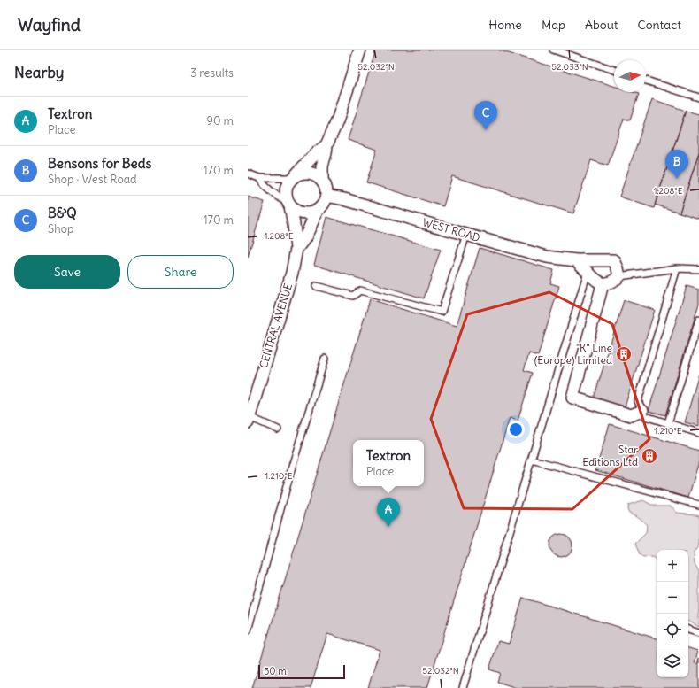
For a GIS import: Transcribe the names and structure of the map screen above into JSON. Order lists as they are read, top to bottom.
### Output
{
  "streets": {
    "street": ["WEST ROAD", "CENTRAL AVENUE"]
  },
  "crossings": [
    ["WEST ROAD", "CENTRAL AVENUE"]
  ],
  "places": {
    "building": ["\"K\" Line (Europe) Limited", "Star Editions Ltd"]
  },
  "scale_bar": "50 m",
  "north": "right",
  "page": {
    "header": "Wayfind",
    "nav": [
      "Home",
      "Map",
      "About",
      "Contact"
    ],
    "heading": ["Nearby", "3 results"],
    "list": [
      {
        "mark": "A",
        "name": "Textron",
        "note": "Place",
        "value": "90 m"
      },
      {
        "mark": "B",
        "name": "Bensons for Beds",
        "note": "Shop · West Road",
        "value": "170 m"
      },
      {
        "mark": "C",
        "name": "B&Q",
        "note": "Shop",
        "value": "170 m"
      }
    ],
    "pins": ["C", "B", "A"],
    "buttons": ["Save", "Share"],
    "popup": ["Textron", "Place"],
    "map_buttons": ["+", "−"],
    "scale": "50 m"
  },
  "coordinates": [
    "52.032°N",
    "52.033°N",
    "1.208°E",
    "1.210°E"
  ]
}
